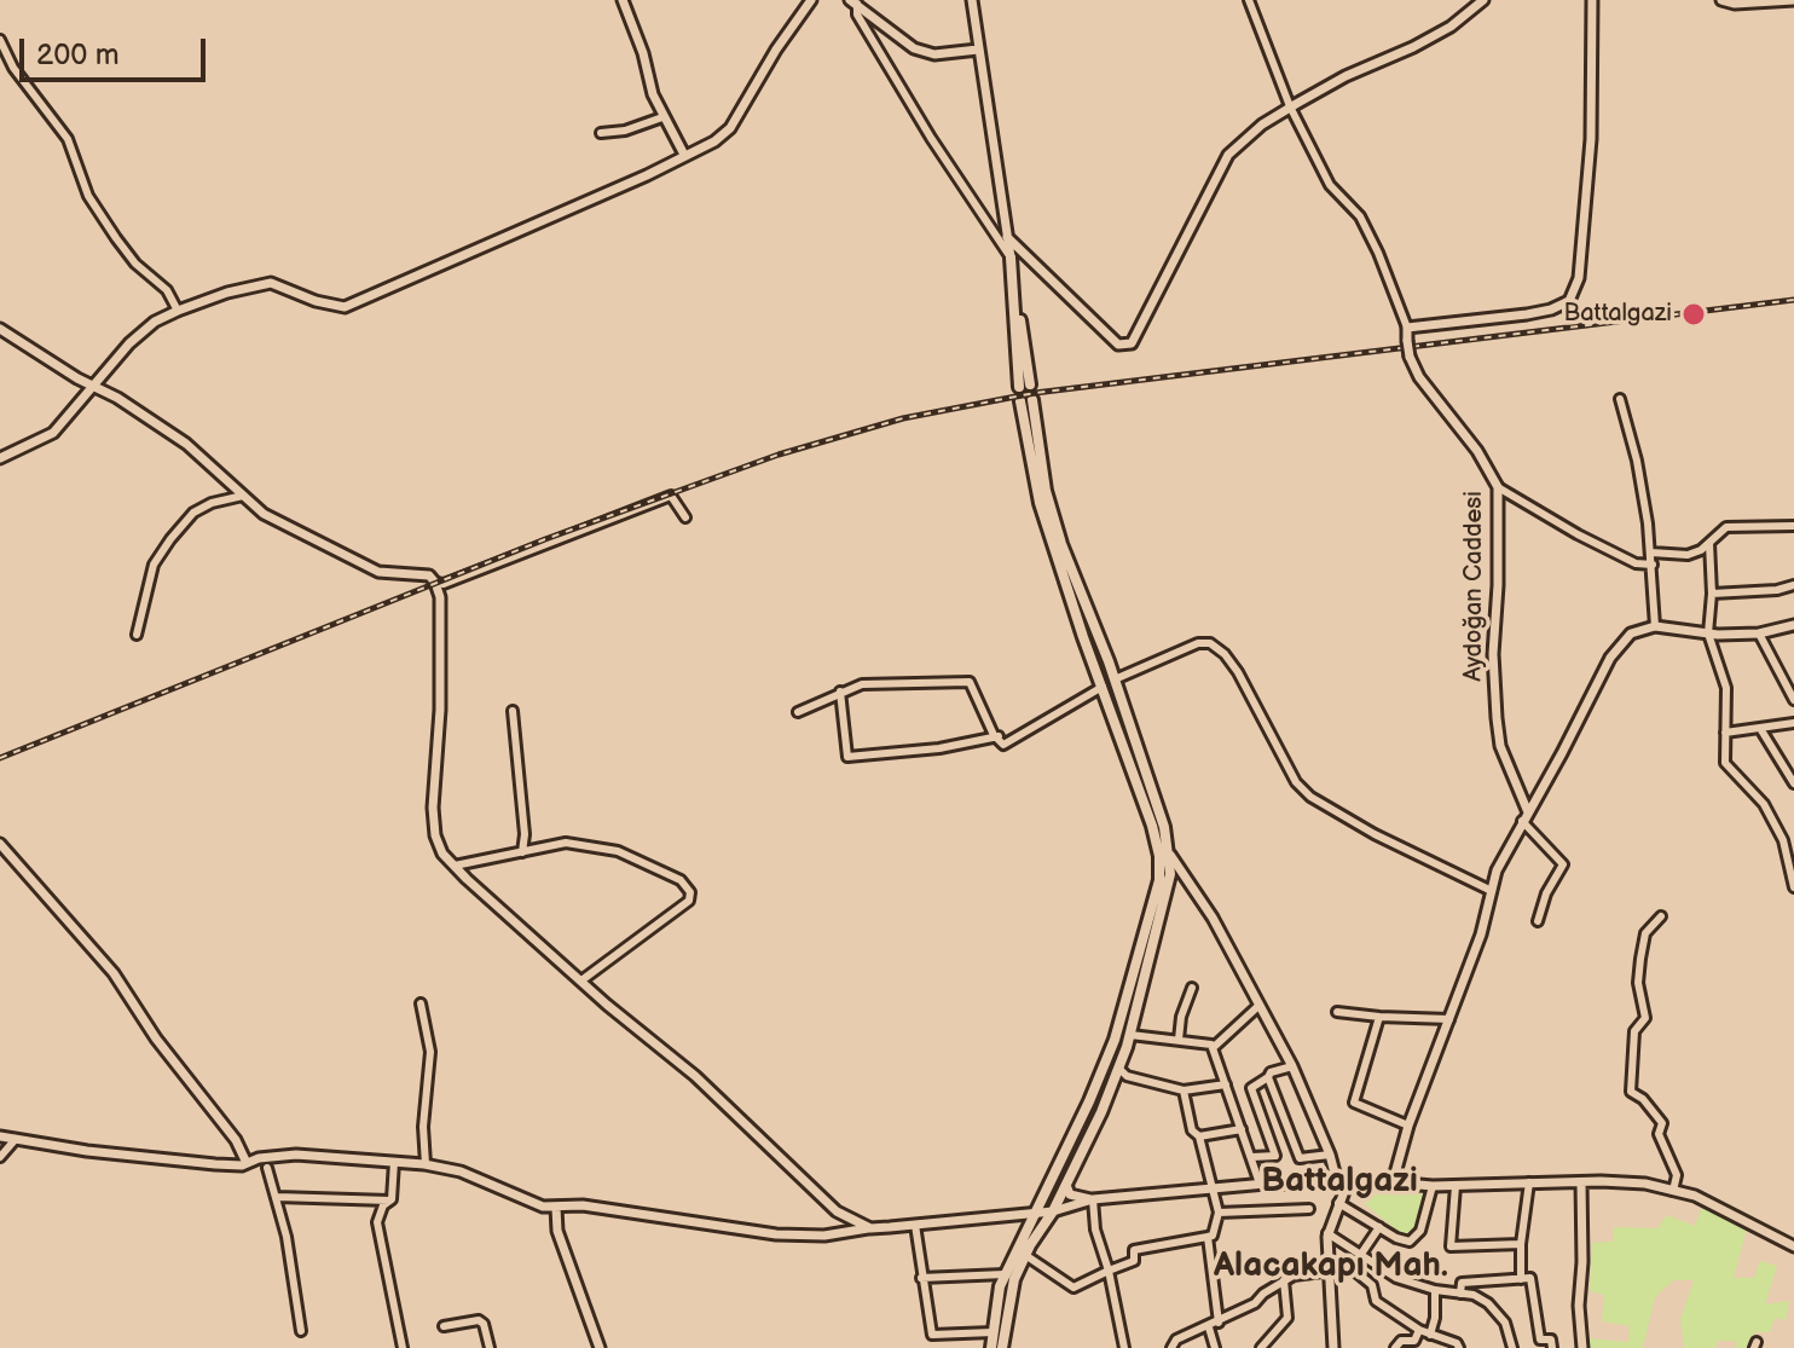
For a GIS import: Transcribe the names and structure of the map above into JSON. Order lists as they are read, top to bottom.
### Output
{
  "streets": {
    "street": ["Aydoğan Caddesi"]
  },
  "districts": ["Battalgazi", "Alacakapı Mah."],
  "places": ["Battalgazi"],
  "scale_bar": "200 m"
}
